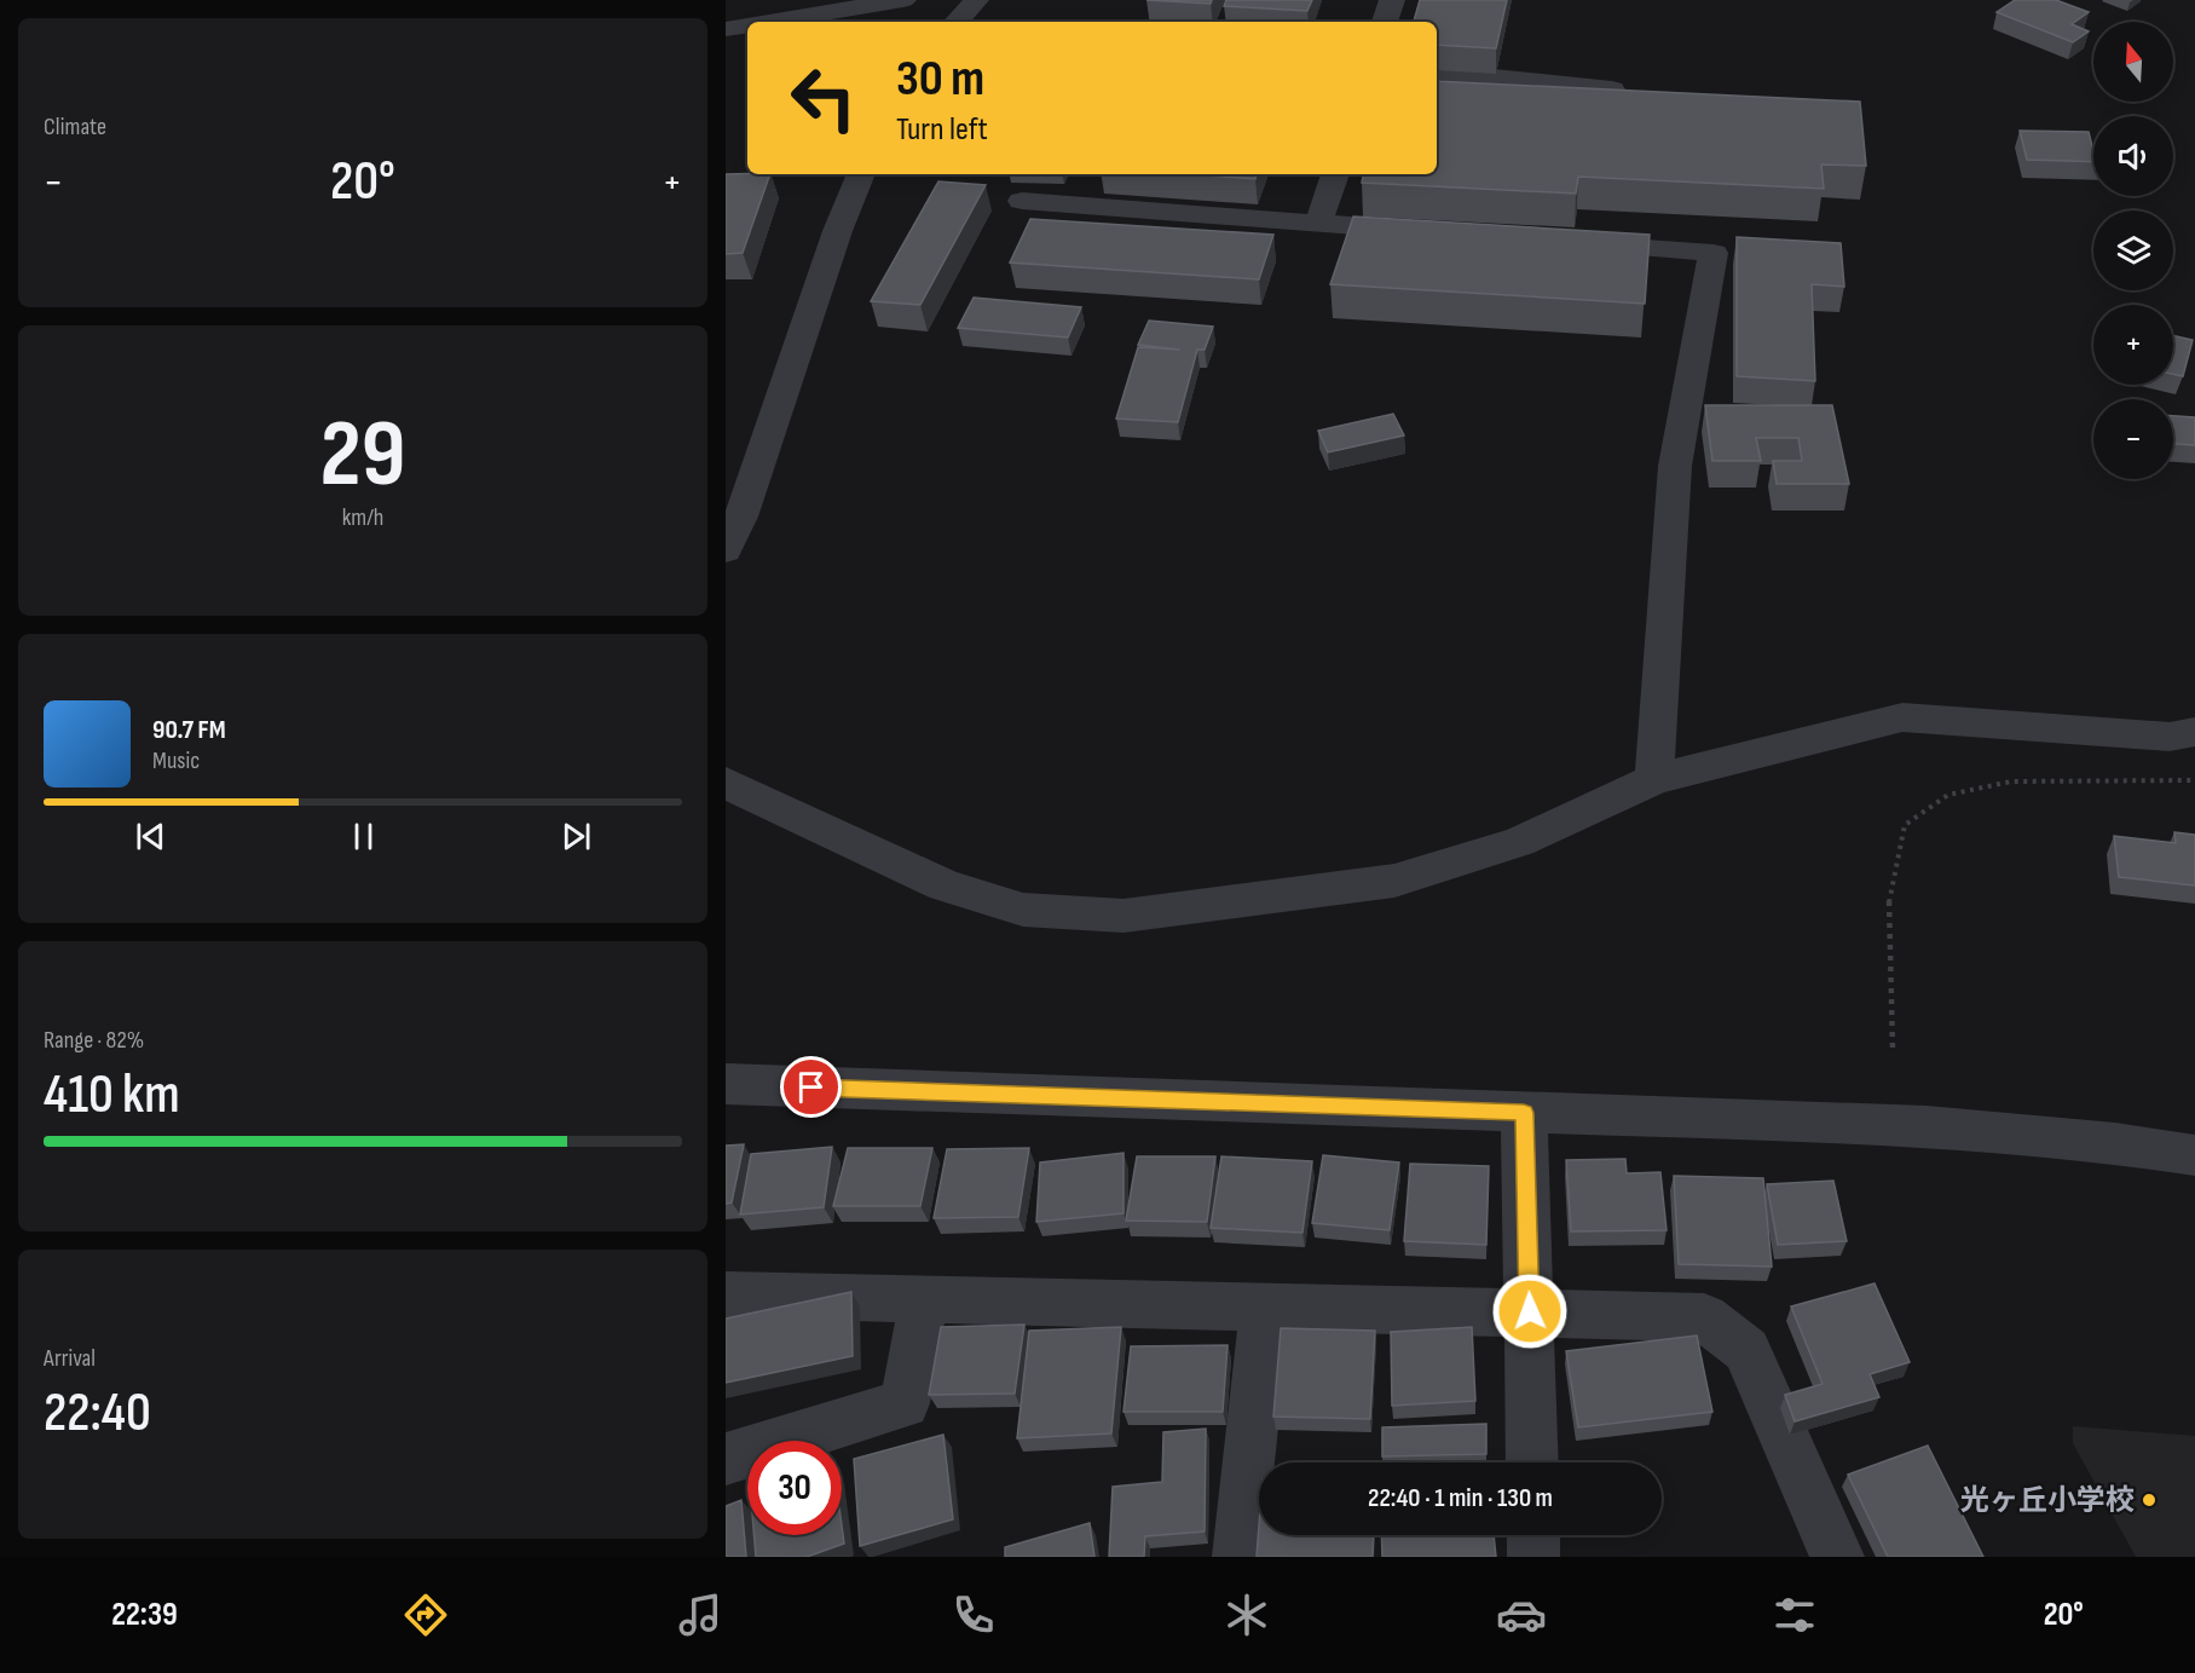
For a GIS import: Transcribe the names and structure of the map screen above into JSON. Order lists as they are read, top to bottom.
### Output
{
  "places": ["光ヶ丘小学校"],
  "north": "top",
  "page": {
    "tile": [
      "Climate",
      ["29", "km/h"],
      ["Range · 82%", "410 km"],
      ["Arrival", "22:40"]
    ],
    "map_buttons": ["+", "−"],
    "turn": ["30 m", "Turn left"],
    "heat": ["−", "20°", "+"],
    "song": ["90.7 FM", "Music"],
    "limit": "30",
    "trip": "22:40 · 1 min · 130 m",
    "tabs": ["22:39", "20°"]
  }
}
